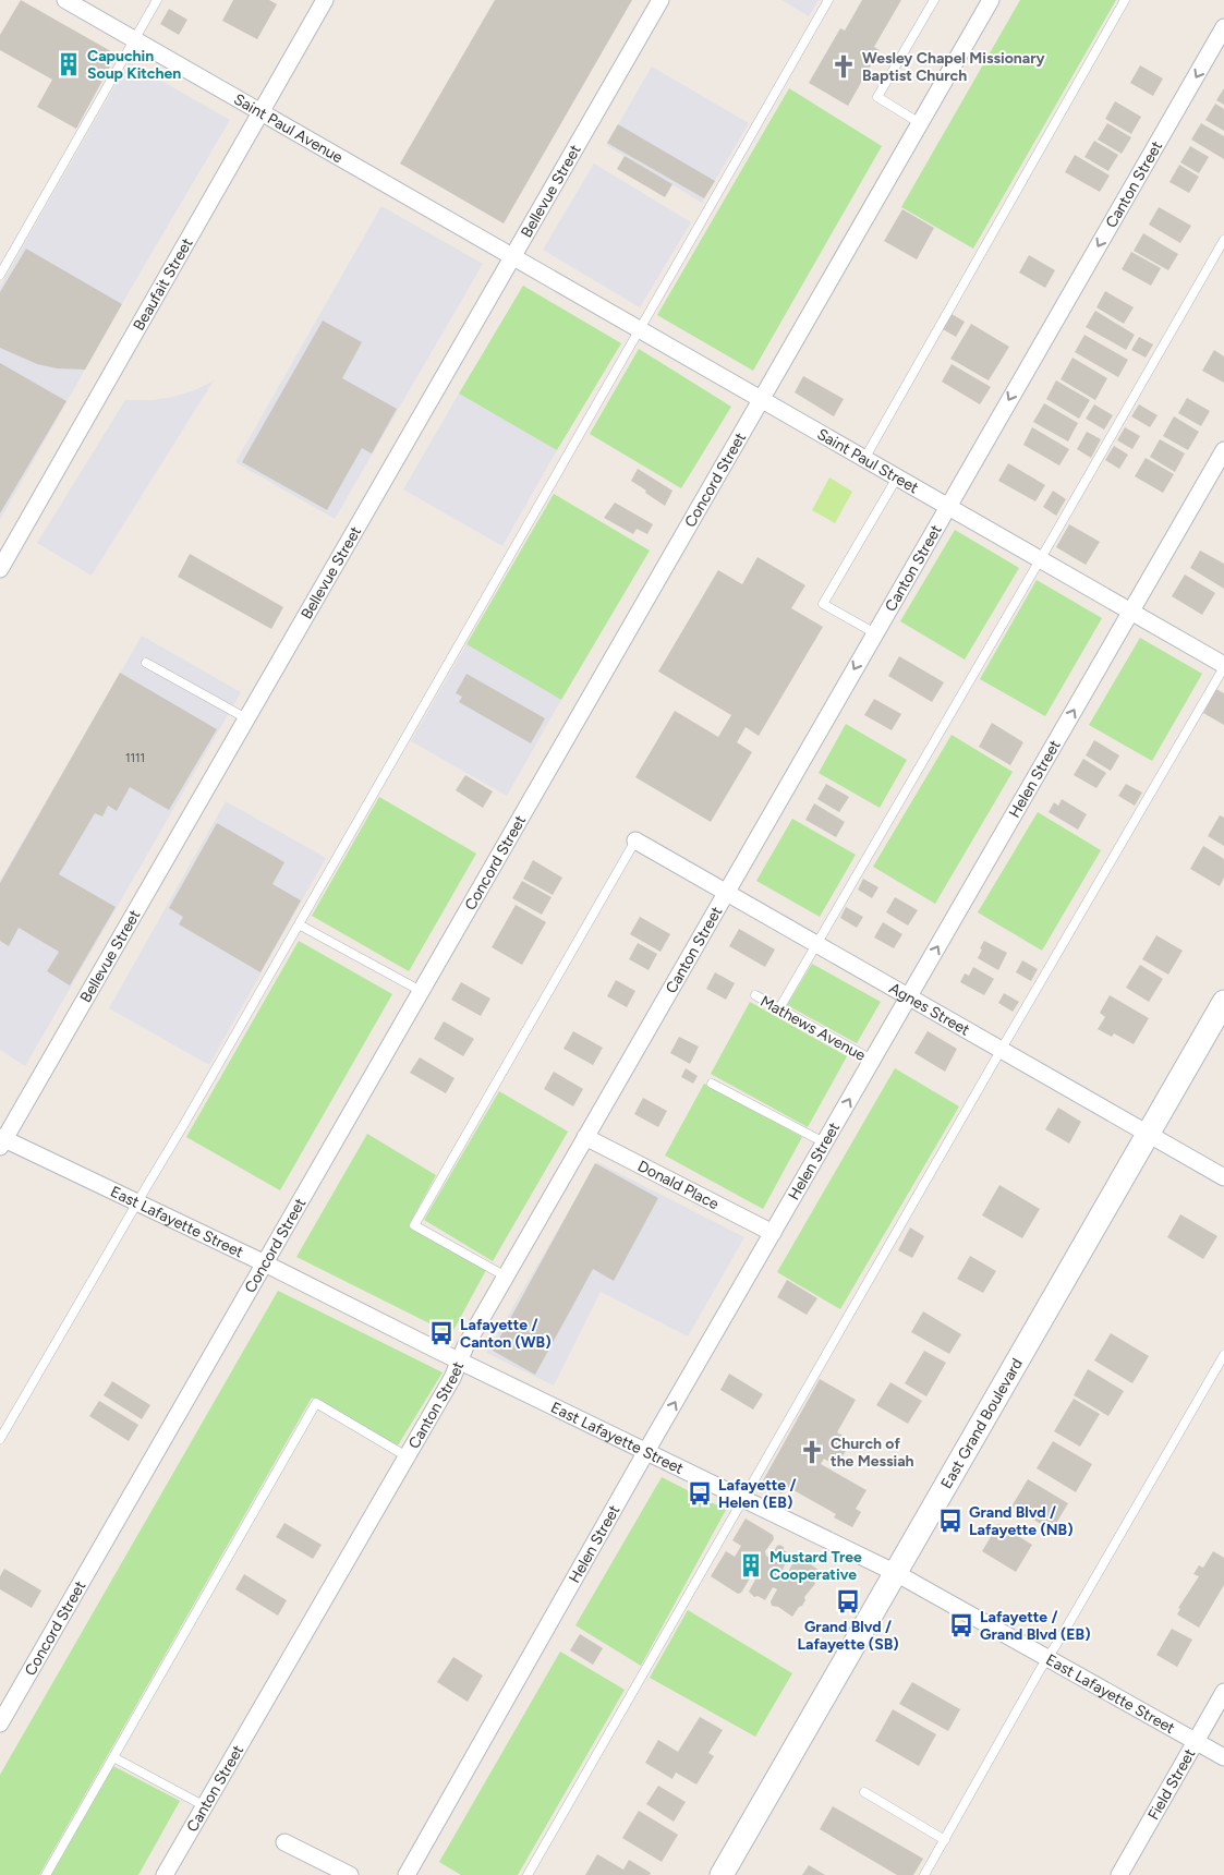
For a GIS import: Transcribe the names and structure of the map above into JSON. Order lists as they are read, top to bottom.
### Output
{
  "streets": {
    "main road": ["East Grand Boulevard"],
    "street": [
      "Saint Paul Avenue",
      "Canton Street",
      "Bellevue Street",
      "Beaufait Street",
      "Saint Paul Street",
      "Concord Street",
      "Helen Street",
      "Agnes Street",
      "Donald Place",
      "East Lafayette Street",
      "Field Street"
    ],
    "lane": ["Mathews Avenue"]
  },
  "crossings": [
    ["Saint Paul Avenue", "Bellevue Street"],
    ["Saint Paul Avenue", "Beaufait Street"],
    ["Saint Paul Avenue", "Saint Paul Street"],
    ["Canton Street", "Saint Paul Street"],
    ["Canton Street", "Agnes Street"],
    ["Canton Street", "Donald Place"],
    ["Canton Street", "East Lafayette Street"],
    ["Bellevue Street", "Saint Paul Street"],
    ["Bellevue Street", "East Lafayette Street"],
    ["Saint Paul Street", "Concord Street"],
    ["Saint Paul Street", "Helen Street"],
    ["Concord Street", "East Lafayette Street"],
    ["Helen Street", "Agnes Street"],
    ["Helen Street", "Mathews Avenue"],
    ["Helen Street", "Donald Place"],
    ["Helen Street", "East Lafayette Street"],
    ["Agnes Street", "East Grand Boulevard"],
    ["East Lafayette Street", "East Grand Boulevard"],
    ["East Lafayette Street", "Field Street"]
  ],
  "one_way": ["Canton Street", "Helen Street"],
  "places": {
    "building": ["Capuchin Soup Kitchen", "Mustard Tree Cooperative"],
    "church": ["Wesley Chapel Missionary Baptist Church", "Church of the Messiah"],
    "bus stop": [
      "Lafayette / Canton (WB)",
      "Lafayette / Helen (EB)",
      "Grand Blvd / Lafayette (NB)",
      "Grand Blvd / Lafayette (SB)",
      "Lafayette / Grand Blvd (EB)"
    ]
  },
  "house_numbers": ["1111"]
}
